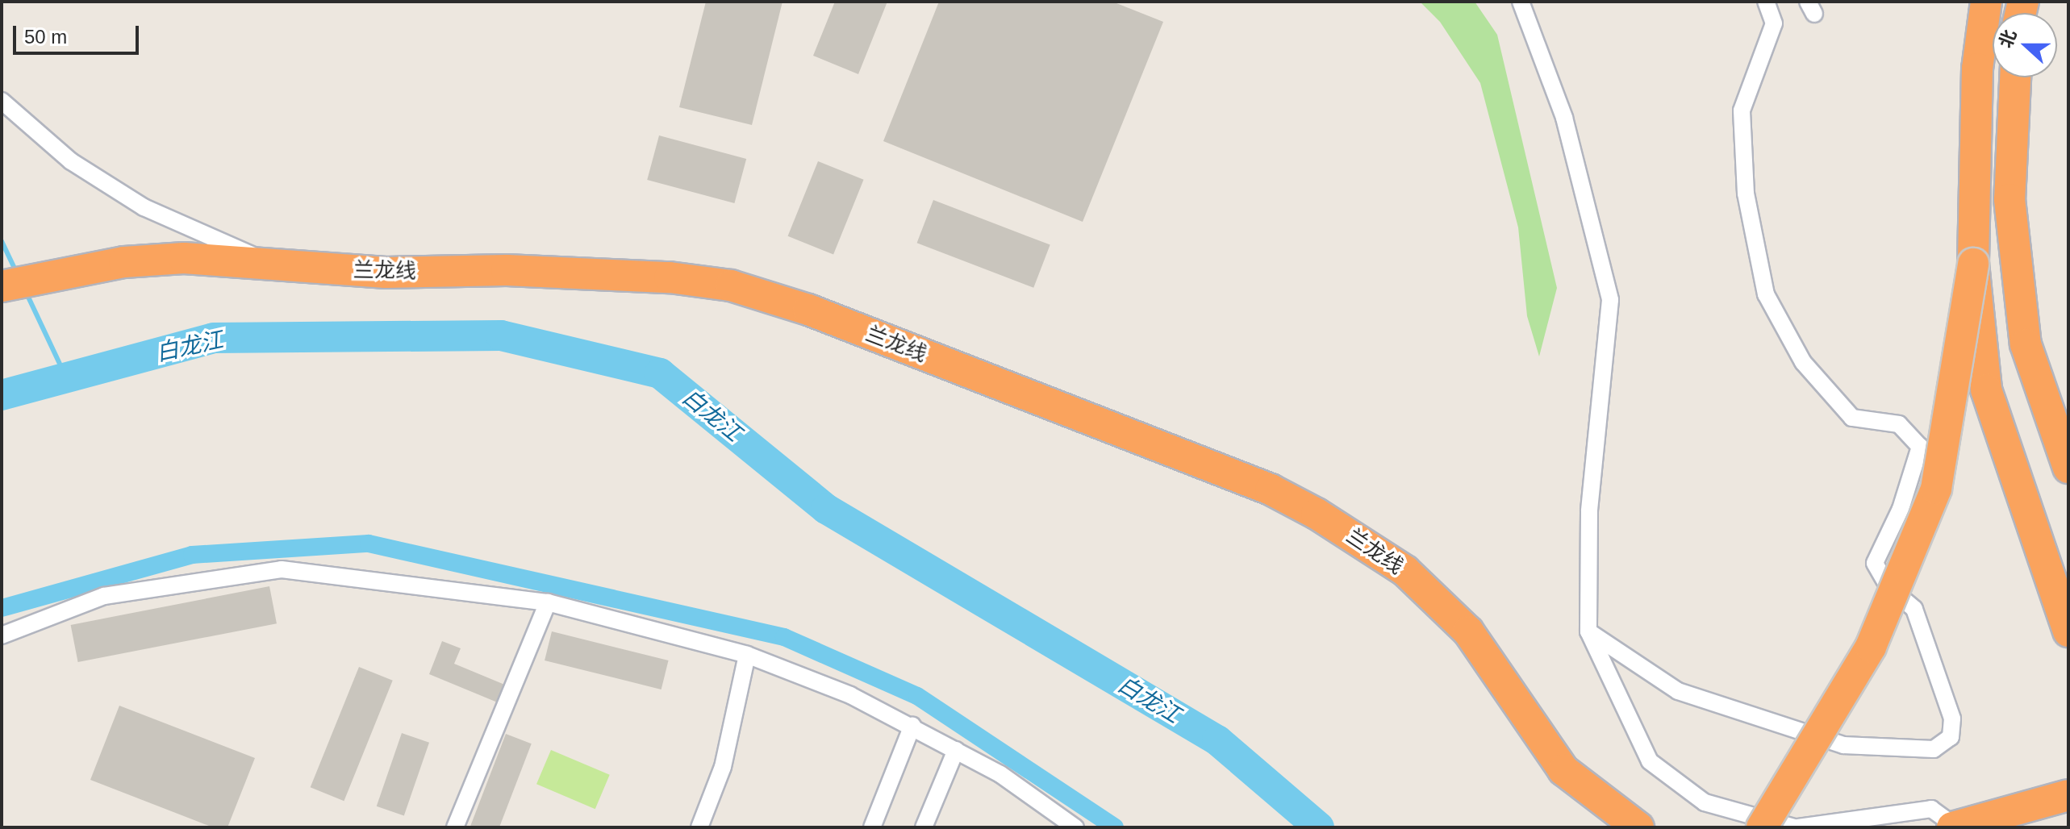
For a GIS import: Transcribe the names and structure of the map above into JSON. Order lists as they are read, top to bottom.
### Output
{
  "streets": {
    "highway": ["兰龙线"]
  },
  "water": ["白龙江"],
  "scale_bar": "50 m",
  "north": "left"
}
